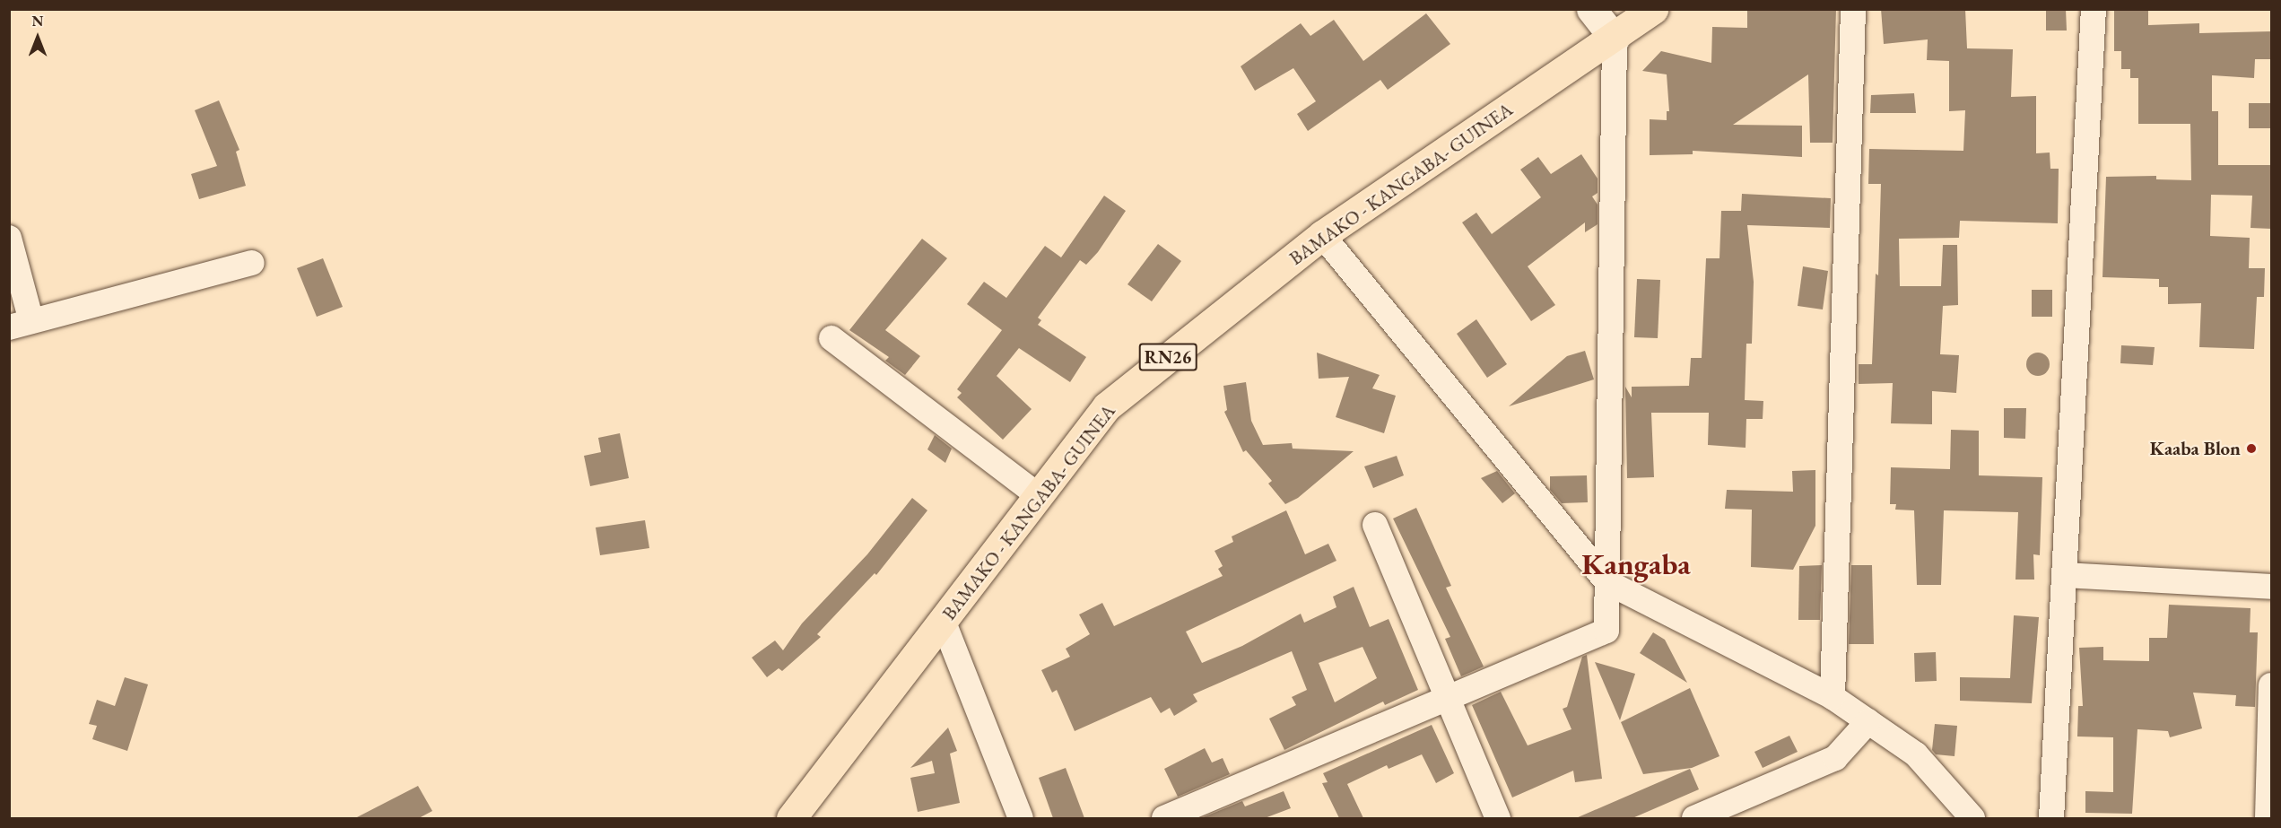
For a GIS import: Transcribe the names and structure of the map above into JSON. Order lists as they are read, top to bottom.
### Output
{
  "streets": {
    "main road": ["BAMAKO - KANGABA- GUINEA", "RN26"]
  },
  "districts": ["Kangaba"],
  "places": ["Kaaba Blon"],
  "north": "top"
}
